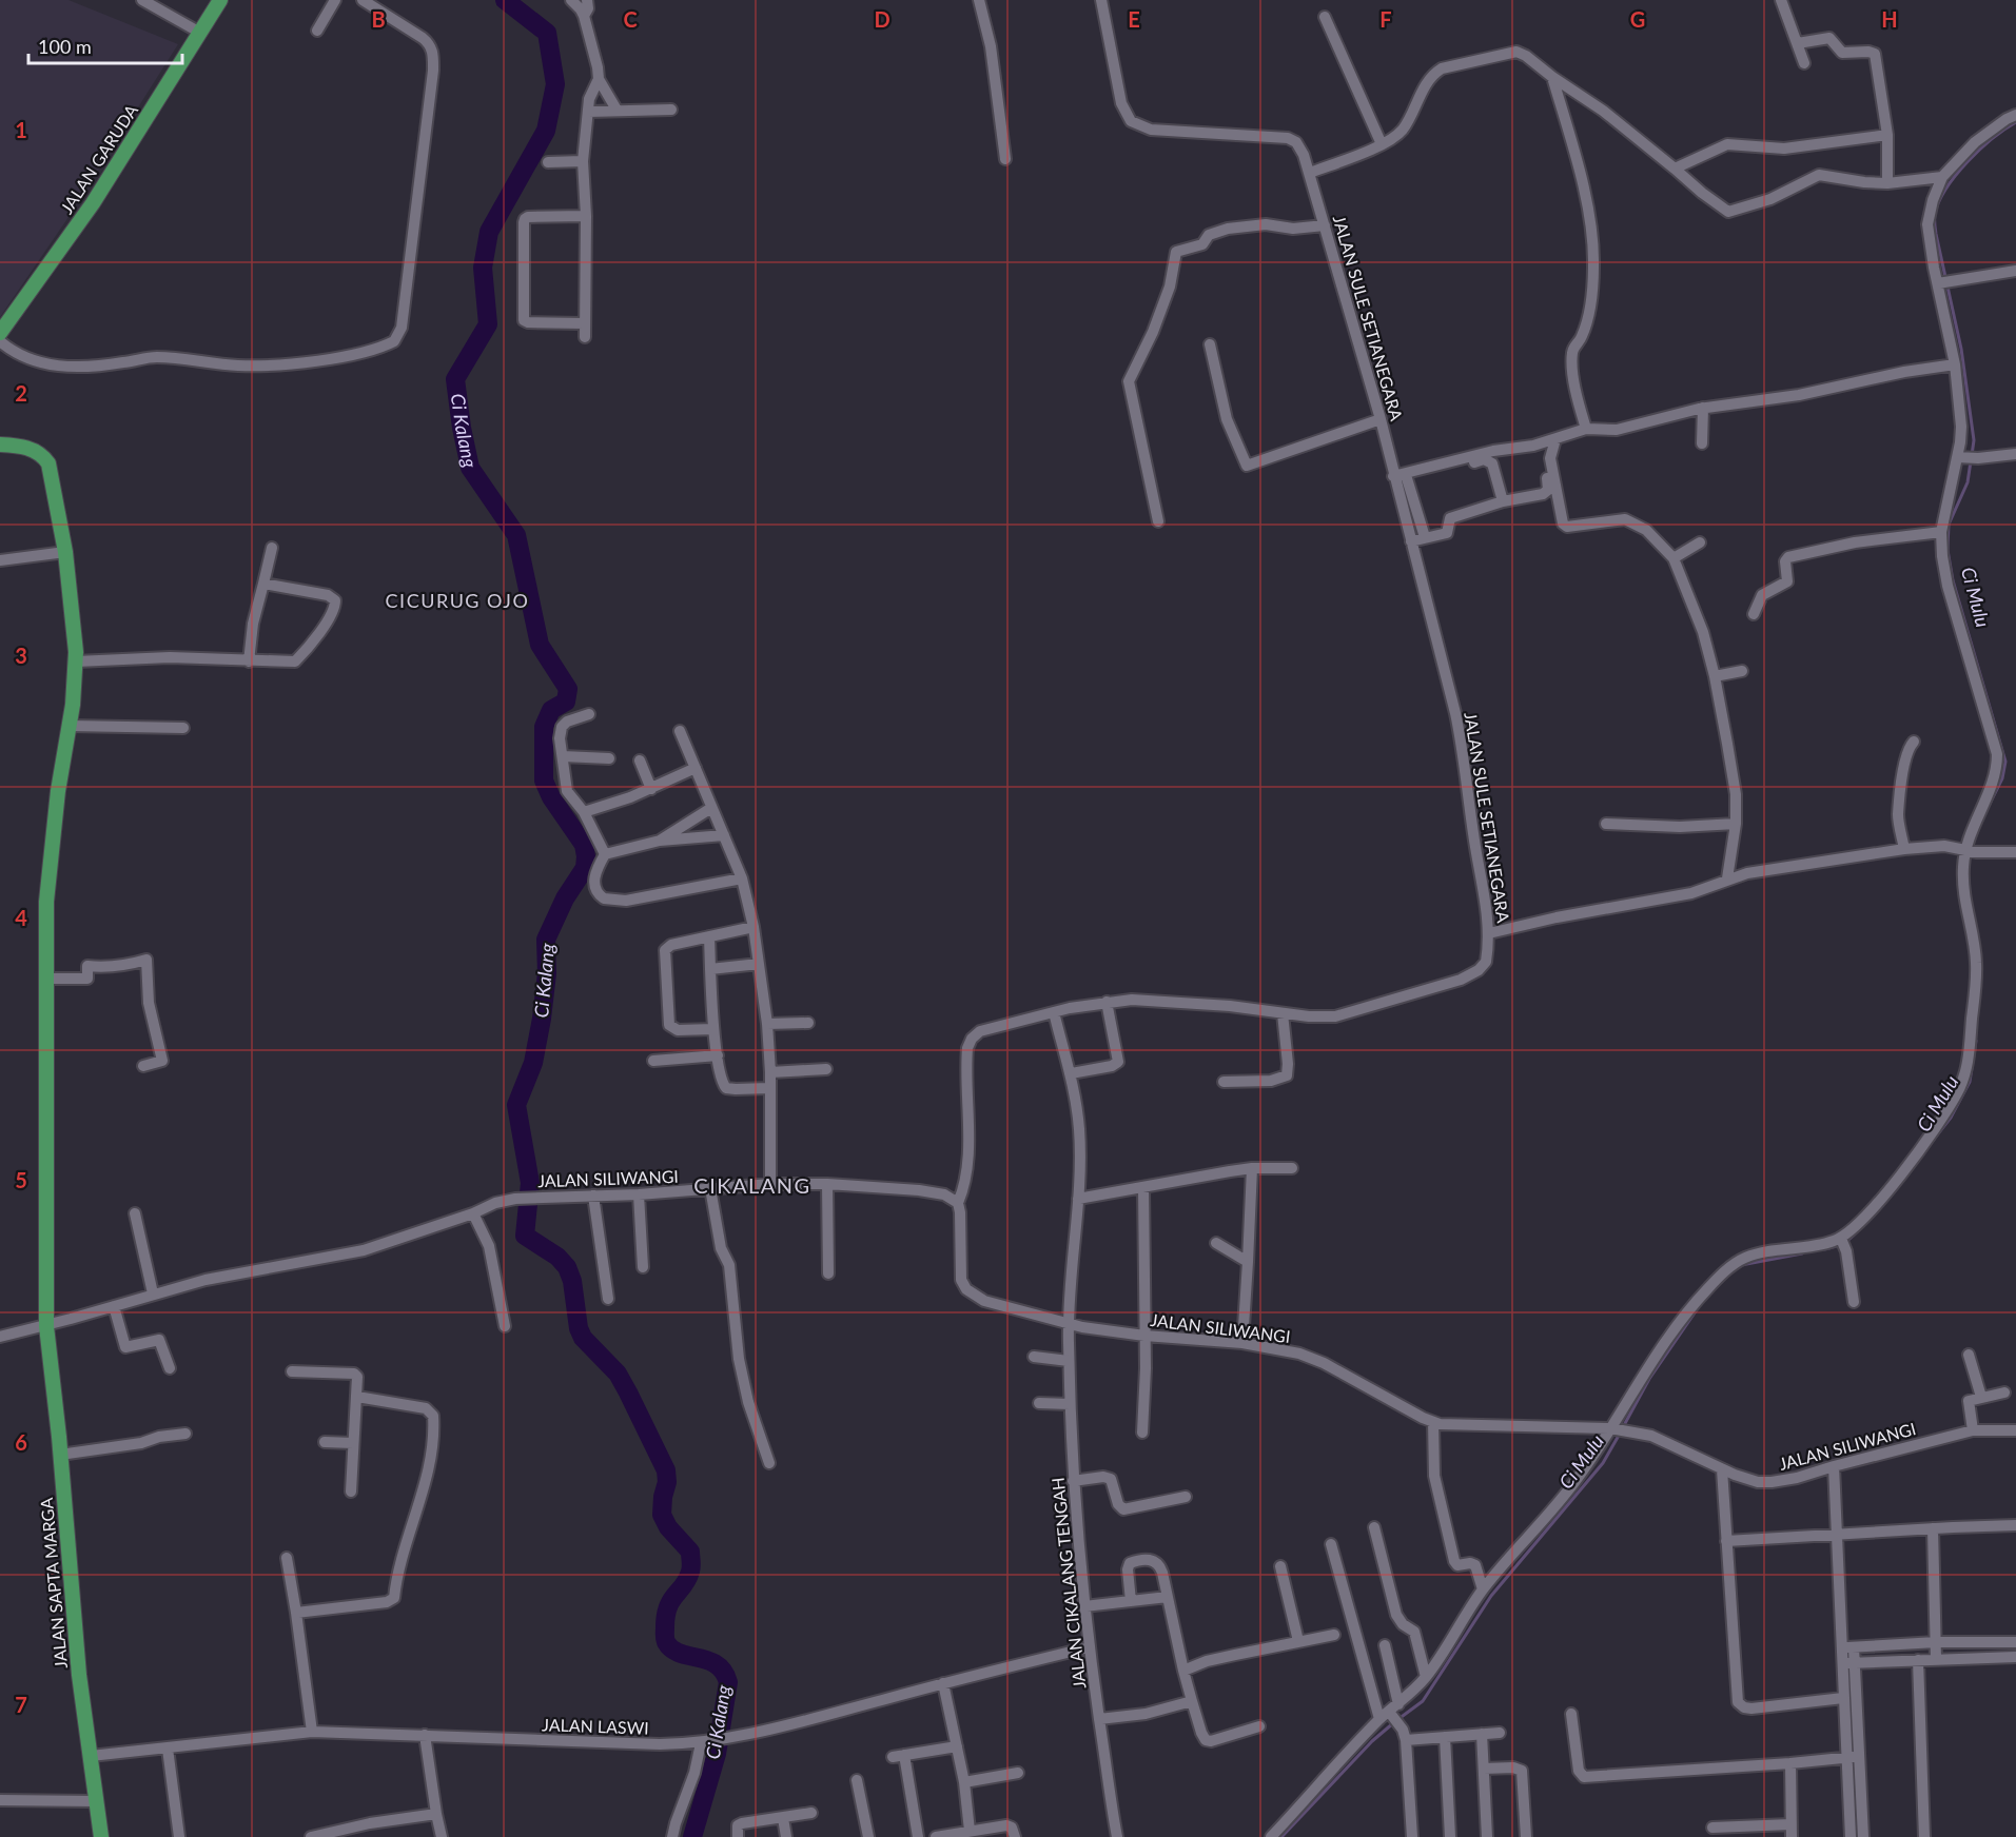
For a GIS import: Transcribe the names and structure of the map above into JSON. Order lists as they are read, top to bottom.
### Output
{
  "streets": {
    "main road": ["JALAN GARUDA", "JALAN SAPTA MARGA"],
    "street": [
      "JALAN SULE SETIANEGARA",
      "JALAN SILIWANGI",
      "JALAN CIKALANG TENGAH",
      "JALAN LASWI"
    ]
  },
  "crossings": [
    ["JALAN SULE SETIANEGARA", "JALAN SILIWANGI"],
    ["JALAN SULE SETIANEGARA", "JALAN CIKALANG TENGAH"],
    ["JALAN SILIWANGI", "JALAN SAPTA MARGA"],
    ["JALAN SILIWANGI", "JALAN CIKALANG TENGAH"],
    ["JALAN SAPTA MARGA", "JALAN LASWI"],
    ["JALAN CIKALANG TENGAH", "JALAN LASWI"]
  ],
  "districts": ["CICURUG OJO", "CIKALANG"],
  "water": ["Ci Kalang", "Ci Mulu"],
  "scale_bar": "100 m",
  "grid": {
    "columns": [
      "B",
      "C",
      "D",
      "E",
      "F",
      "G",
      "H"
    ],
    "rows": [
      "1",
      "2",
      "3",
      "4",
      "5",
      "6",
      "7"
    ]
  }
}
